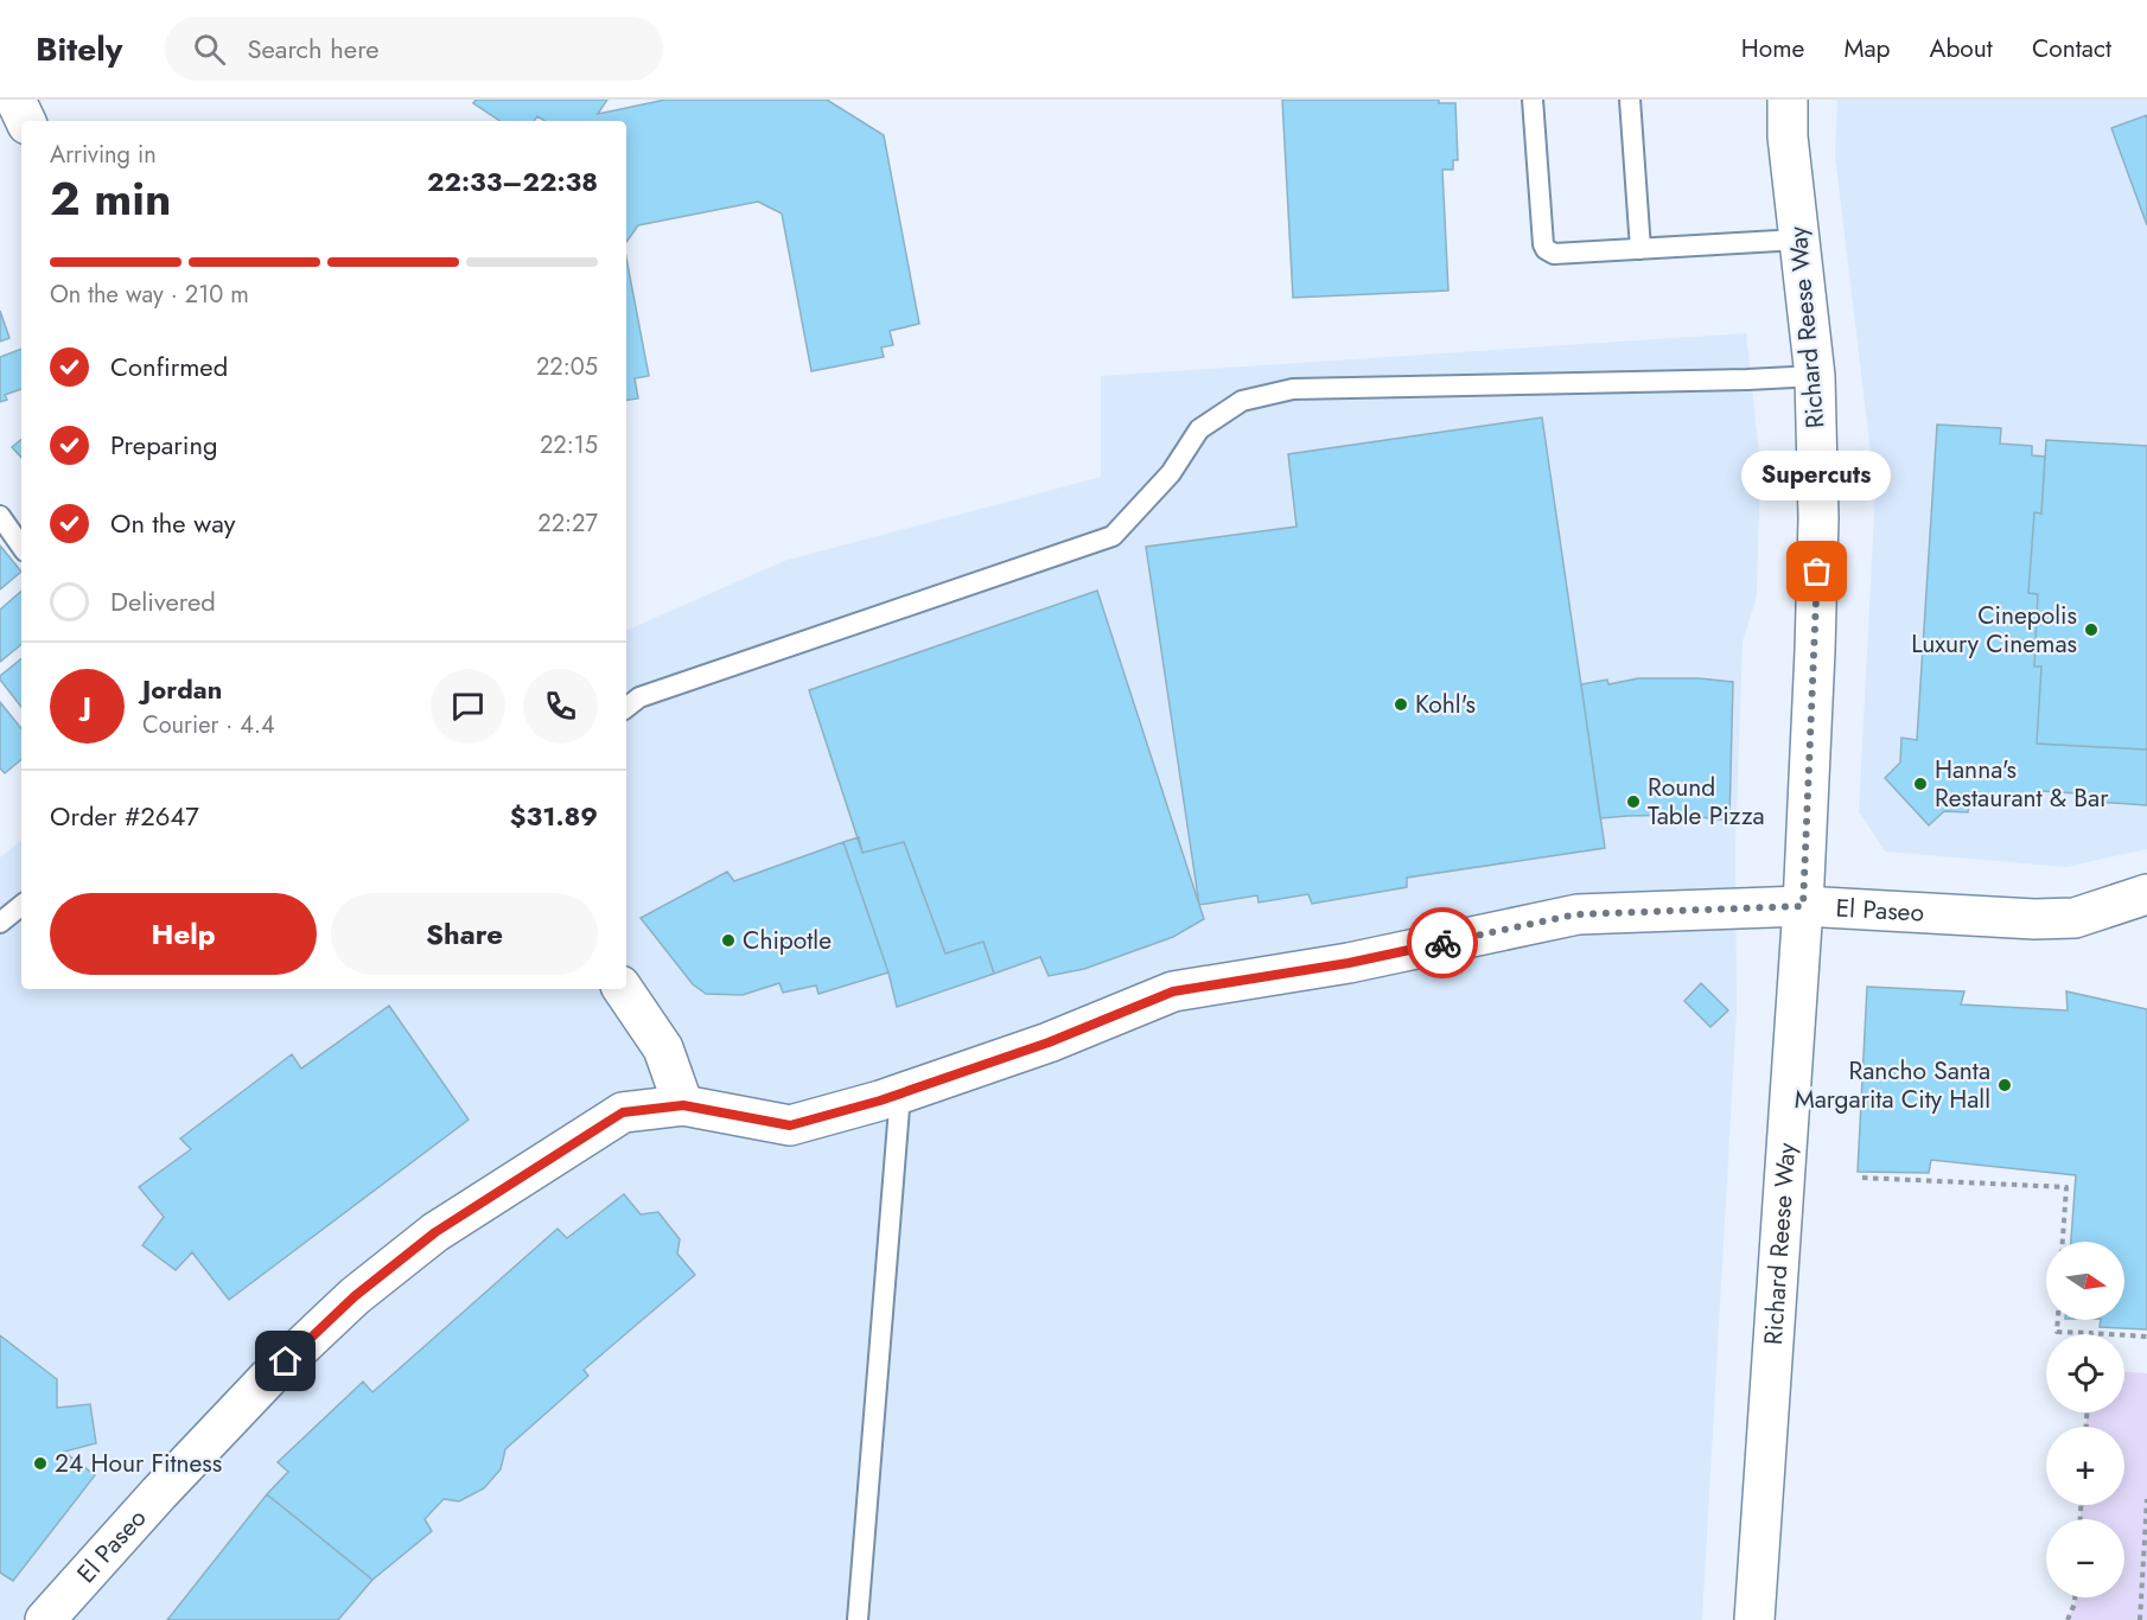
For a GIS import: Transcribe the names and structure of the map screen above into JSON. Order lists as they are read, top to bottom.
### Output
{
  "streets": {
    "street": ["Richard Reese Way", "El Paseo"]
  },
  "crossings": [
    ["Richard Reese Way", "El Paseo"]
  ],
  "places": [
    "Supercuts",
    "Cinepolis Luxury Cinemas",
    "Kohl's",
    "Hanna's Restaurant & Bar",
    "Round Table Pizza",
    "Chipotle",
    "Rancho Santa Margarita City Hall",
    "24 Hour Fitness"
  ],
  "north": "right",
  "page": {
    "header": "Bitely",
    "search": "Search here",
    "nav": [
      "Home",
      "Map",
      "About",
      "Contact"
    ],
    "heading": ["2 min", "Arriving in", "22:33–22:38"],
    "panel": [
      "Jordan",
      "Courier · 4.4",
      "Order #2647",
      "$31.89"
    ],
    "bar": "On the way · 210 m",
    "list": [
      ["Confirmed", "22:05"],
      ["Preparing", "22:15"],
      ["On the way", "22:27"],
      "Delivered"
    ],
    "bubble": "Supercuts",
    "round": "J",
    "buttons": ["Help", "Share"],
    "map_buttons": ["+", "−"]
  }
}
